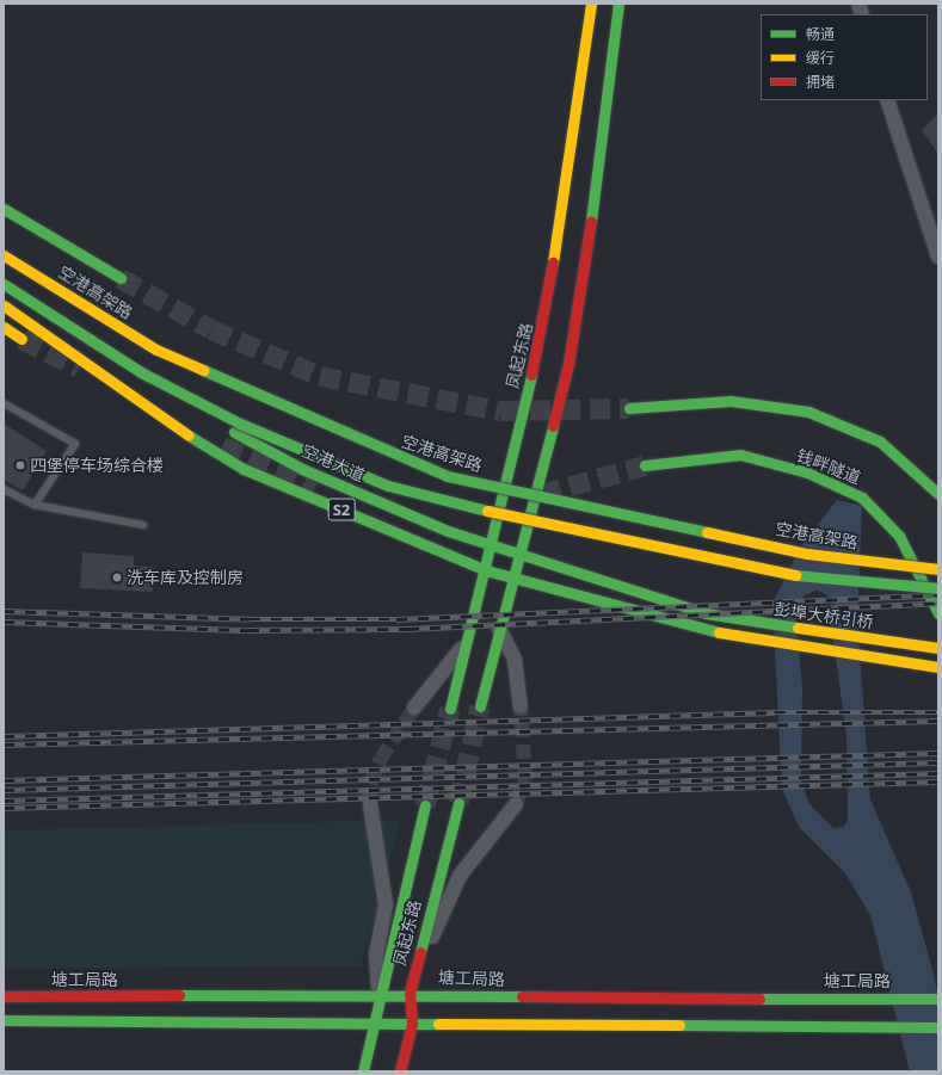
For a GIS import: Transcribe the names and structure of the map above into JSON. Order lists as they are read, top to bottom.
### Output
{
  "streets": {
    "main road": [
      "空港高架路",
      "凤起东路",
      "空港大道",
      "钱畔隧道",
      "S2",
      "彭埠大桥引桥",
      "塘工局路"
    ]
  },
  "crossings": [
    ["凤起东路", "空港大道"],
    ["凤起东路", "S2"],
    ["凤起东路", "塘工局路"],
    ["空港大道", "彭埠大桥引桥"]
  ],
  "places": ["四堡停车场综合楼", "洗车库及控制房"],
  "legend": ["畅通", "缓行", "拥堵"]
}
